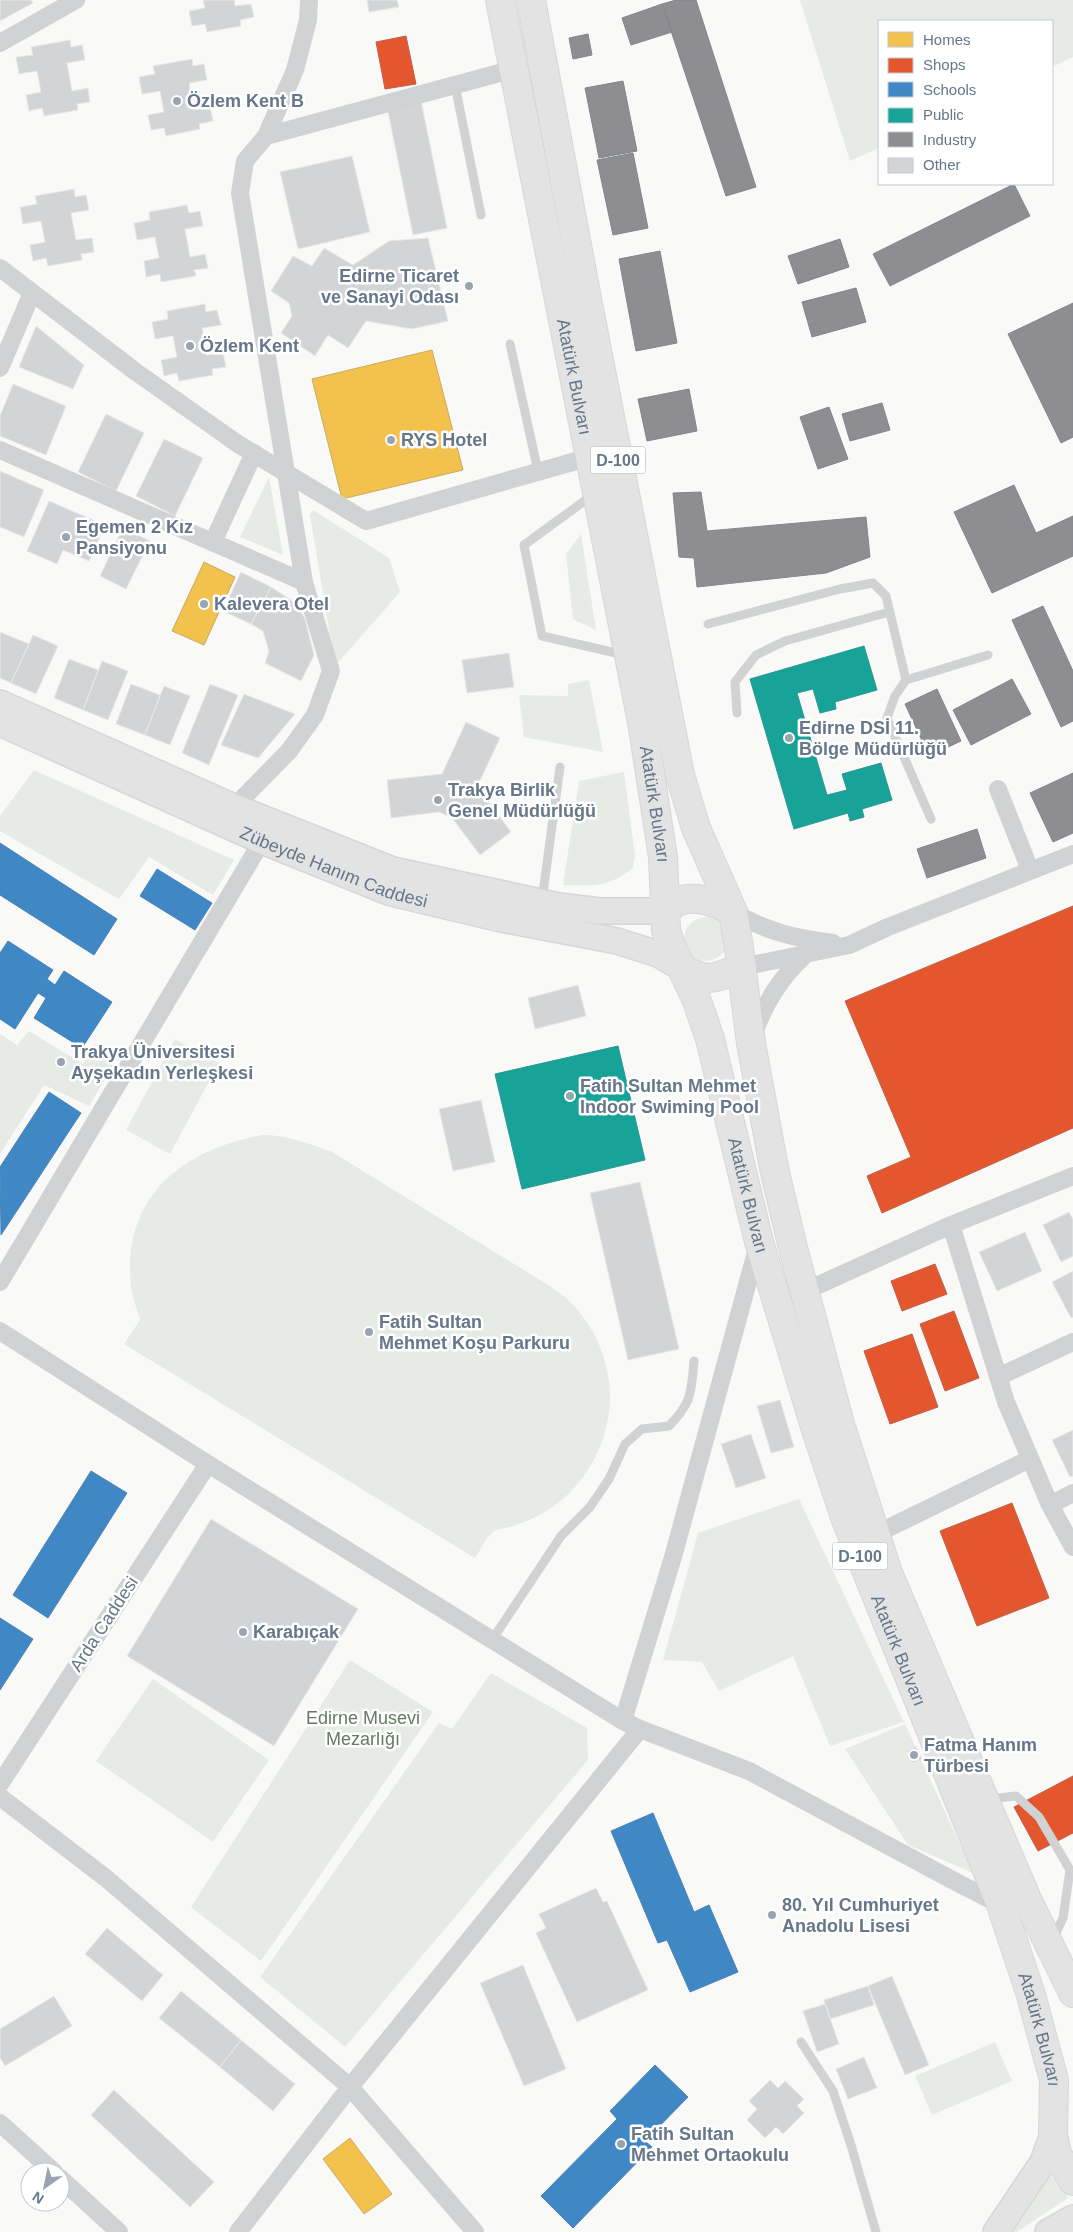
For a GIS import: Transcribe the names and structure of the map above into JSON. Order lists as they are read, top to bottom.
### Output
{
  "streets": {
    "main road": ["Atatürk Bulvarı", "D-100", "Zübeyde Hanım Caddesi"],
    "street": ["Arda Caddesi"]
  },
  "crossings": [
    ["Atatürk Bulvarı", "Zübeyde Hanım Caddesi"]
  ],
  "parks": ["Edirne Musevi Mezarlığı"],
  "places": [
    "Özlem Kent B",
    "Edirne Ticaret ve Sanayi Odası",
    "Özlem Kent",
    "RYS Hotel",
    "Egemen 2 Kız Pansiyonu",
    "Kalevera Otel",
    "Edirne DSİ 11. Bölge Müdürlüğü",
    "Trakya Birlik Genel Müdürlüğü",
    "Trakya Üniversitesi Ayşekadın Yerleşkesi",
    "Fatih Sultan Mehmet Indoor Swiming Pool",
    "Fatih Sultan Mehmet Koşu Parkuru",
    "Karabıçak",
    "Fatma Hanım Türbesi",
    "80. Yıl Cumhuriyet Anadolu Lisesi",
    "Fatih Sultan Mehmet Ortaokulu"
  ],
  "legend": [
    "Homes",
    "Shops",
    "Schools",
    "Public",
    "Industry",
    "Other"
  ],
  "north": "bottom left"
}
